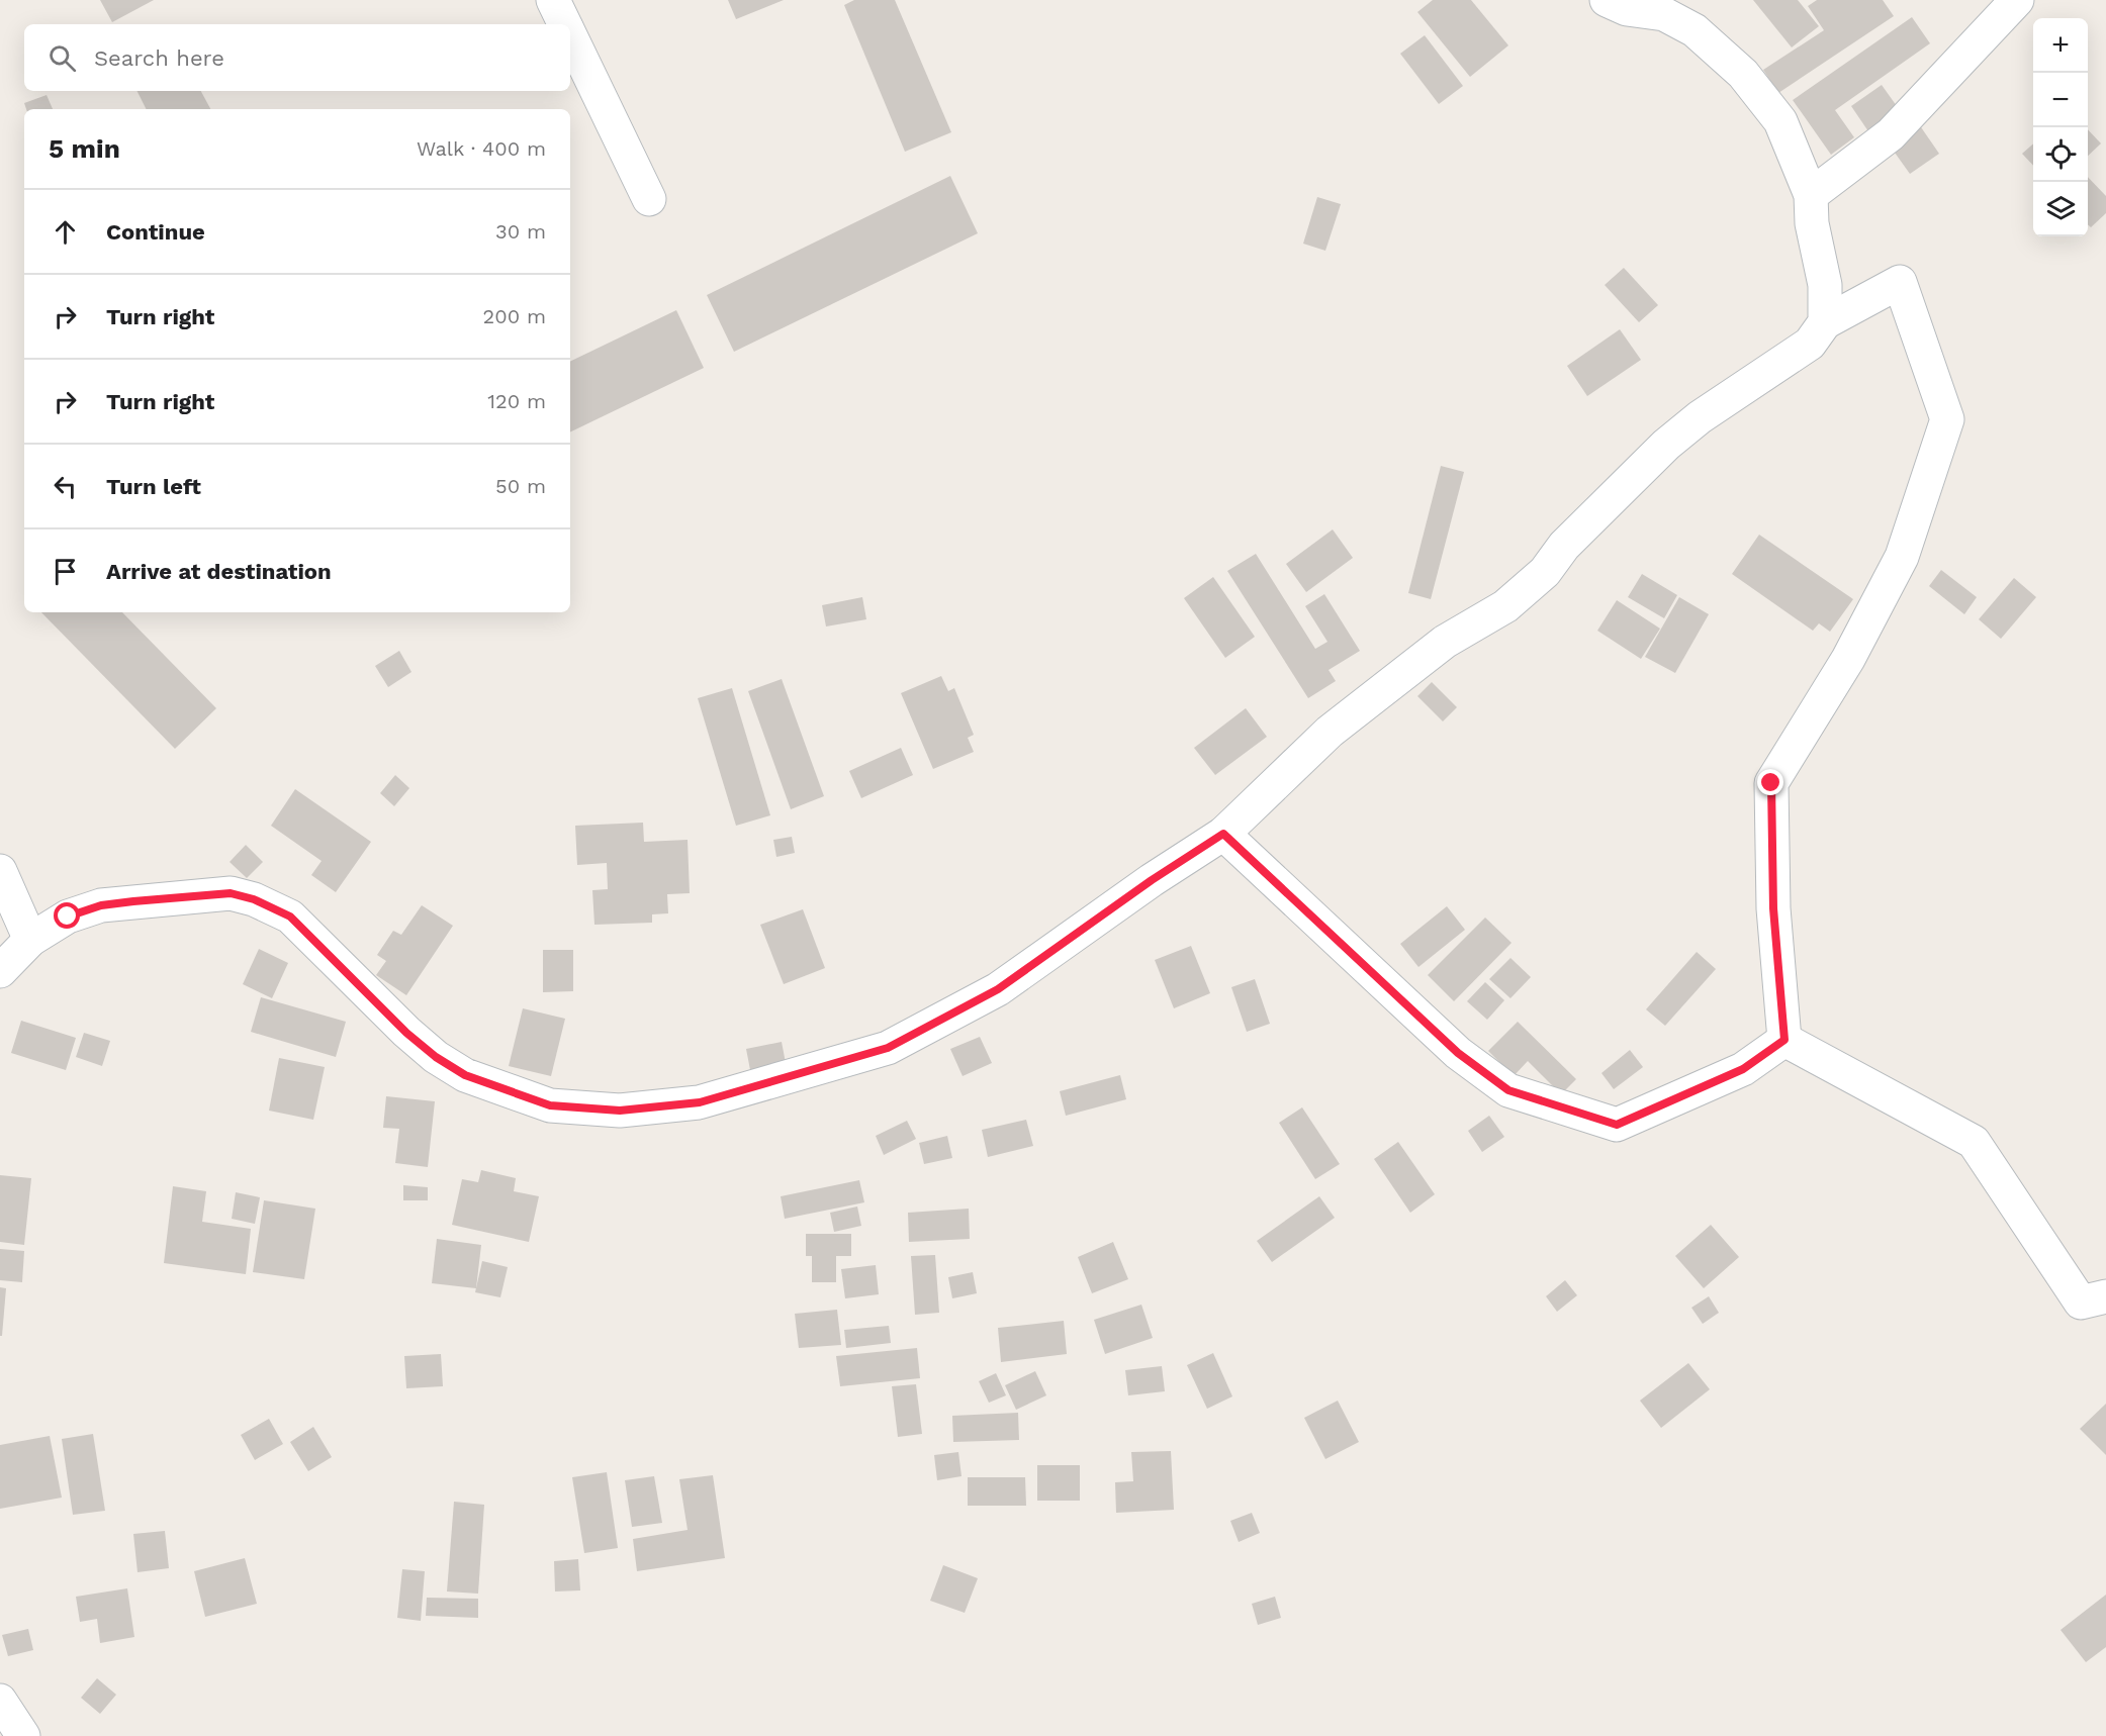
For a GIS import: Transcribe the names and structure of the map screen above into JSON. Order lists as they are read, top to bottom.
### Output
{
  "page": {
    "map_buttons": ["+", "−"],
    "search": "Search here",
    "heading": ["5 min", "Walk · 400 m"],
    "list": [
      ["Continue", "30 m"],
      ["Turn right", "200 m"],
      ["Turn right", "120 m"],
      ["Turn left", "50 m"],
      "Arrive at destination"
    ]
  }
}
